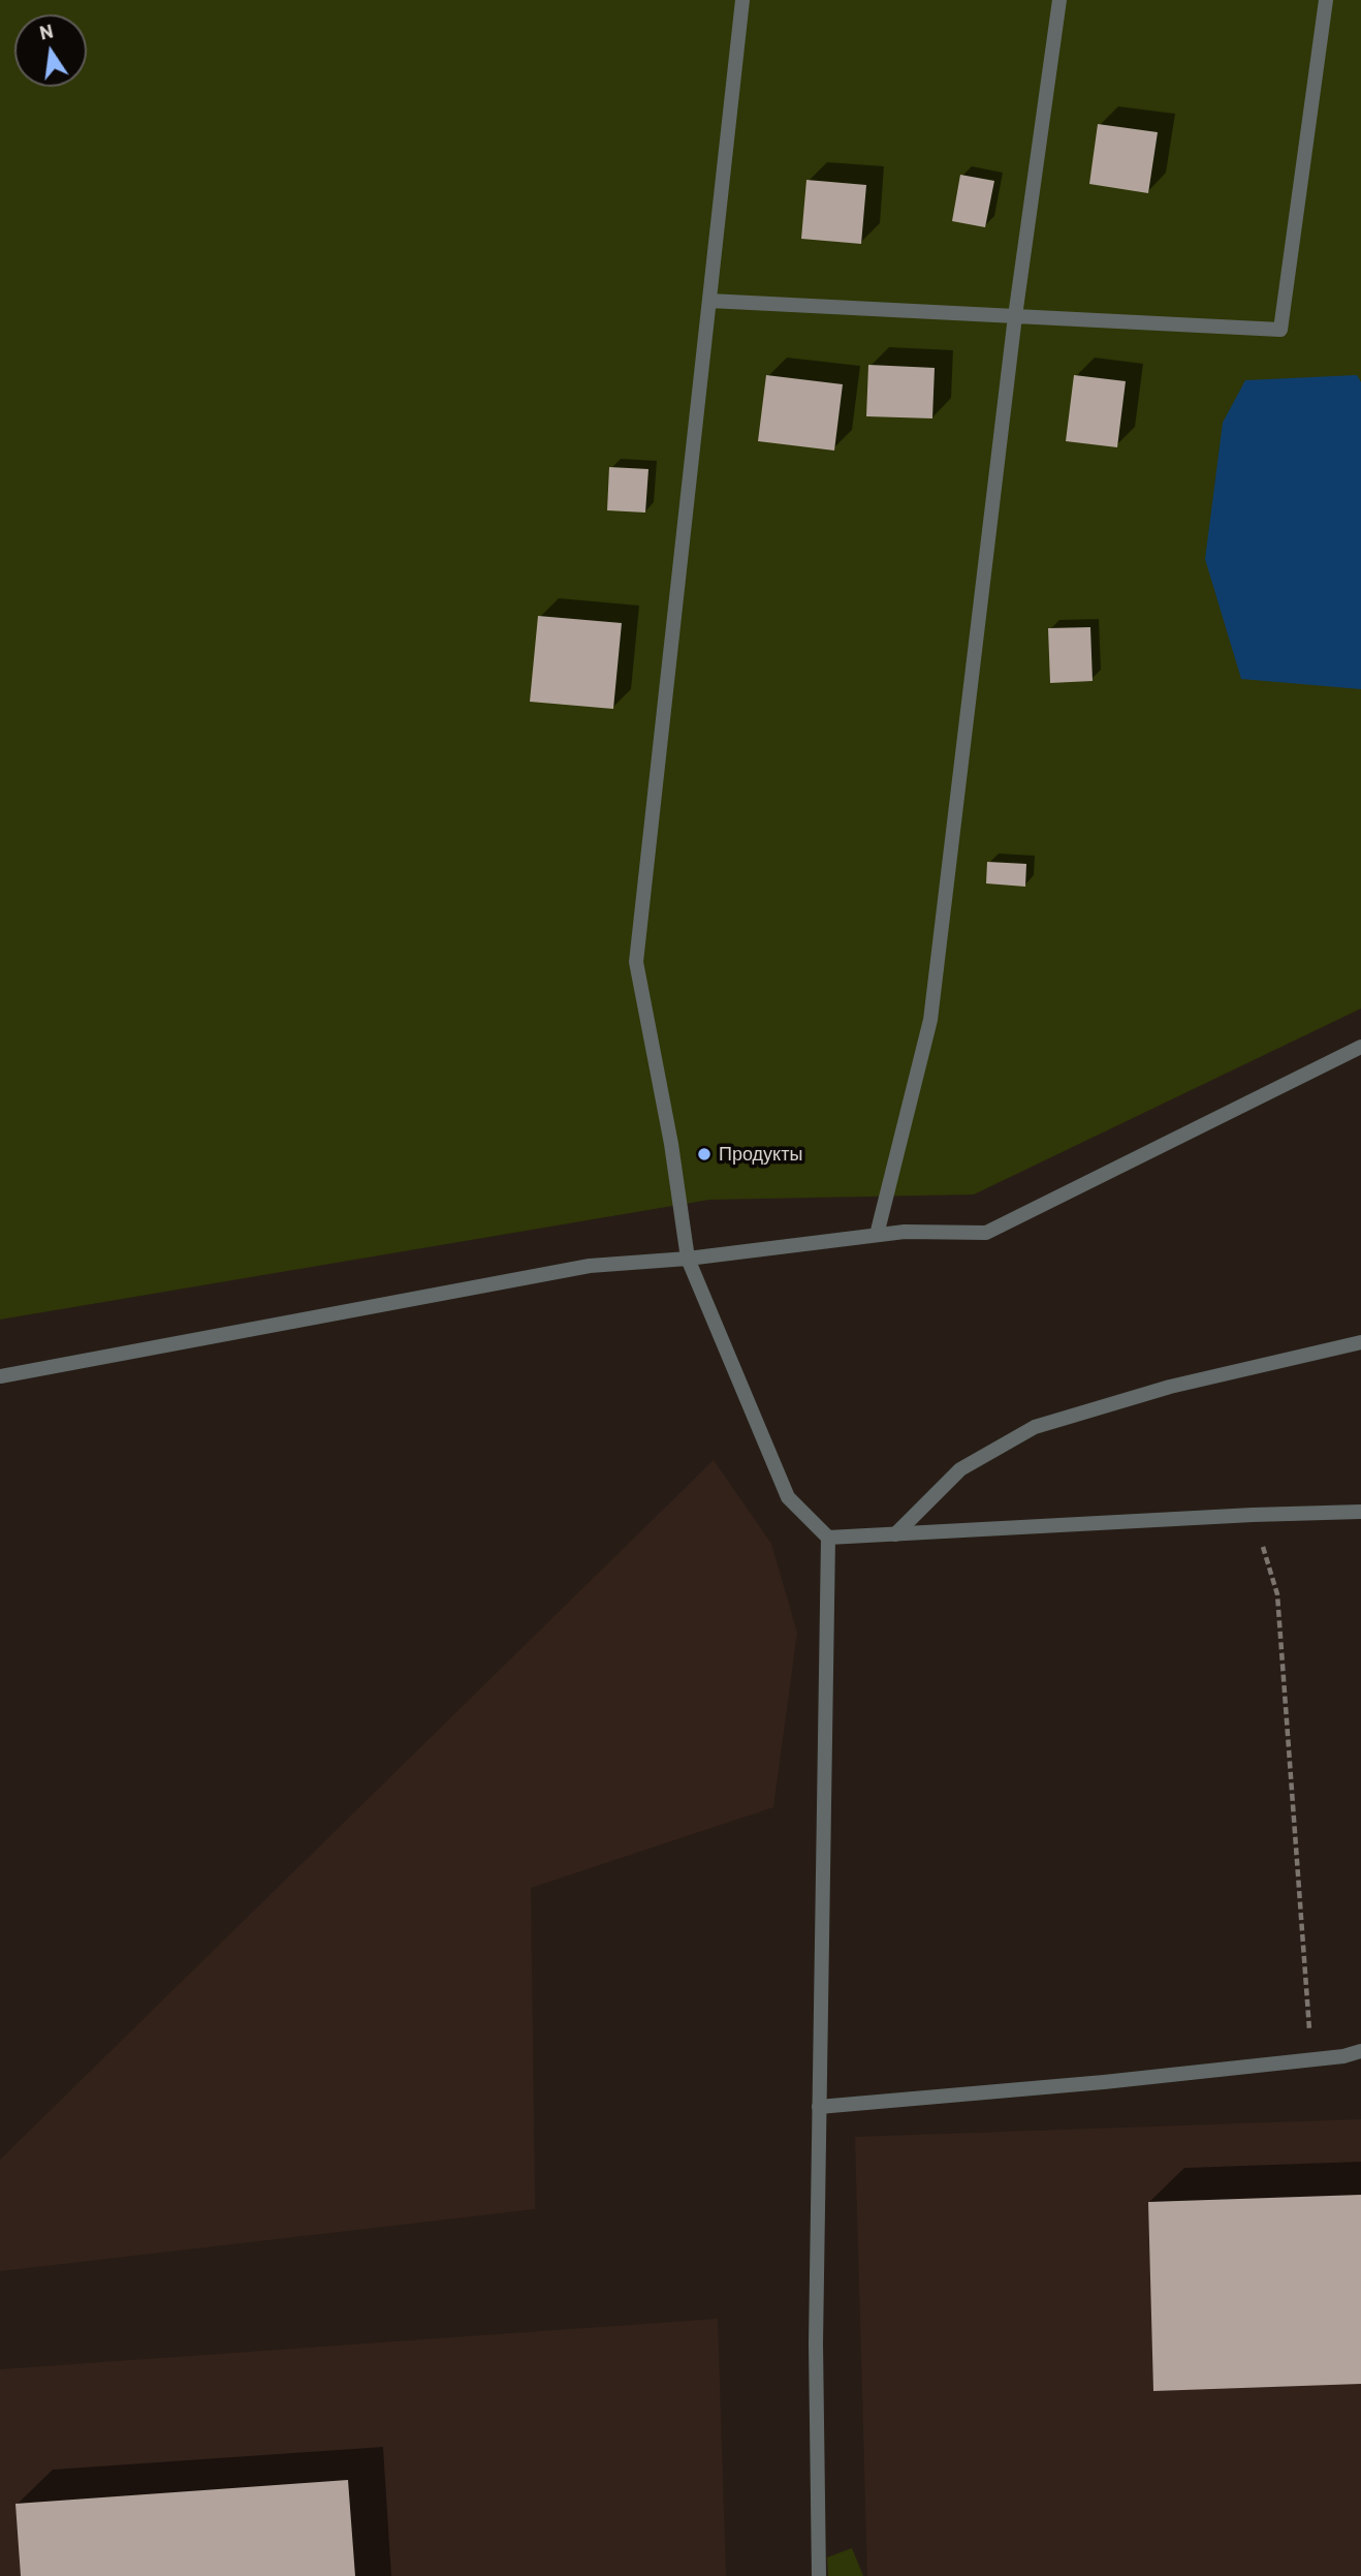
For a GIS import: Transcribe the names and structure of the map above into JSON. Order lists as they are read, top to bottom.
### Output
{
  "places": ["Продукты"],
  "north": "top"
}
